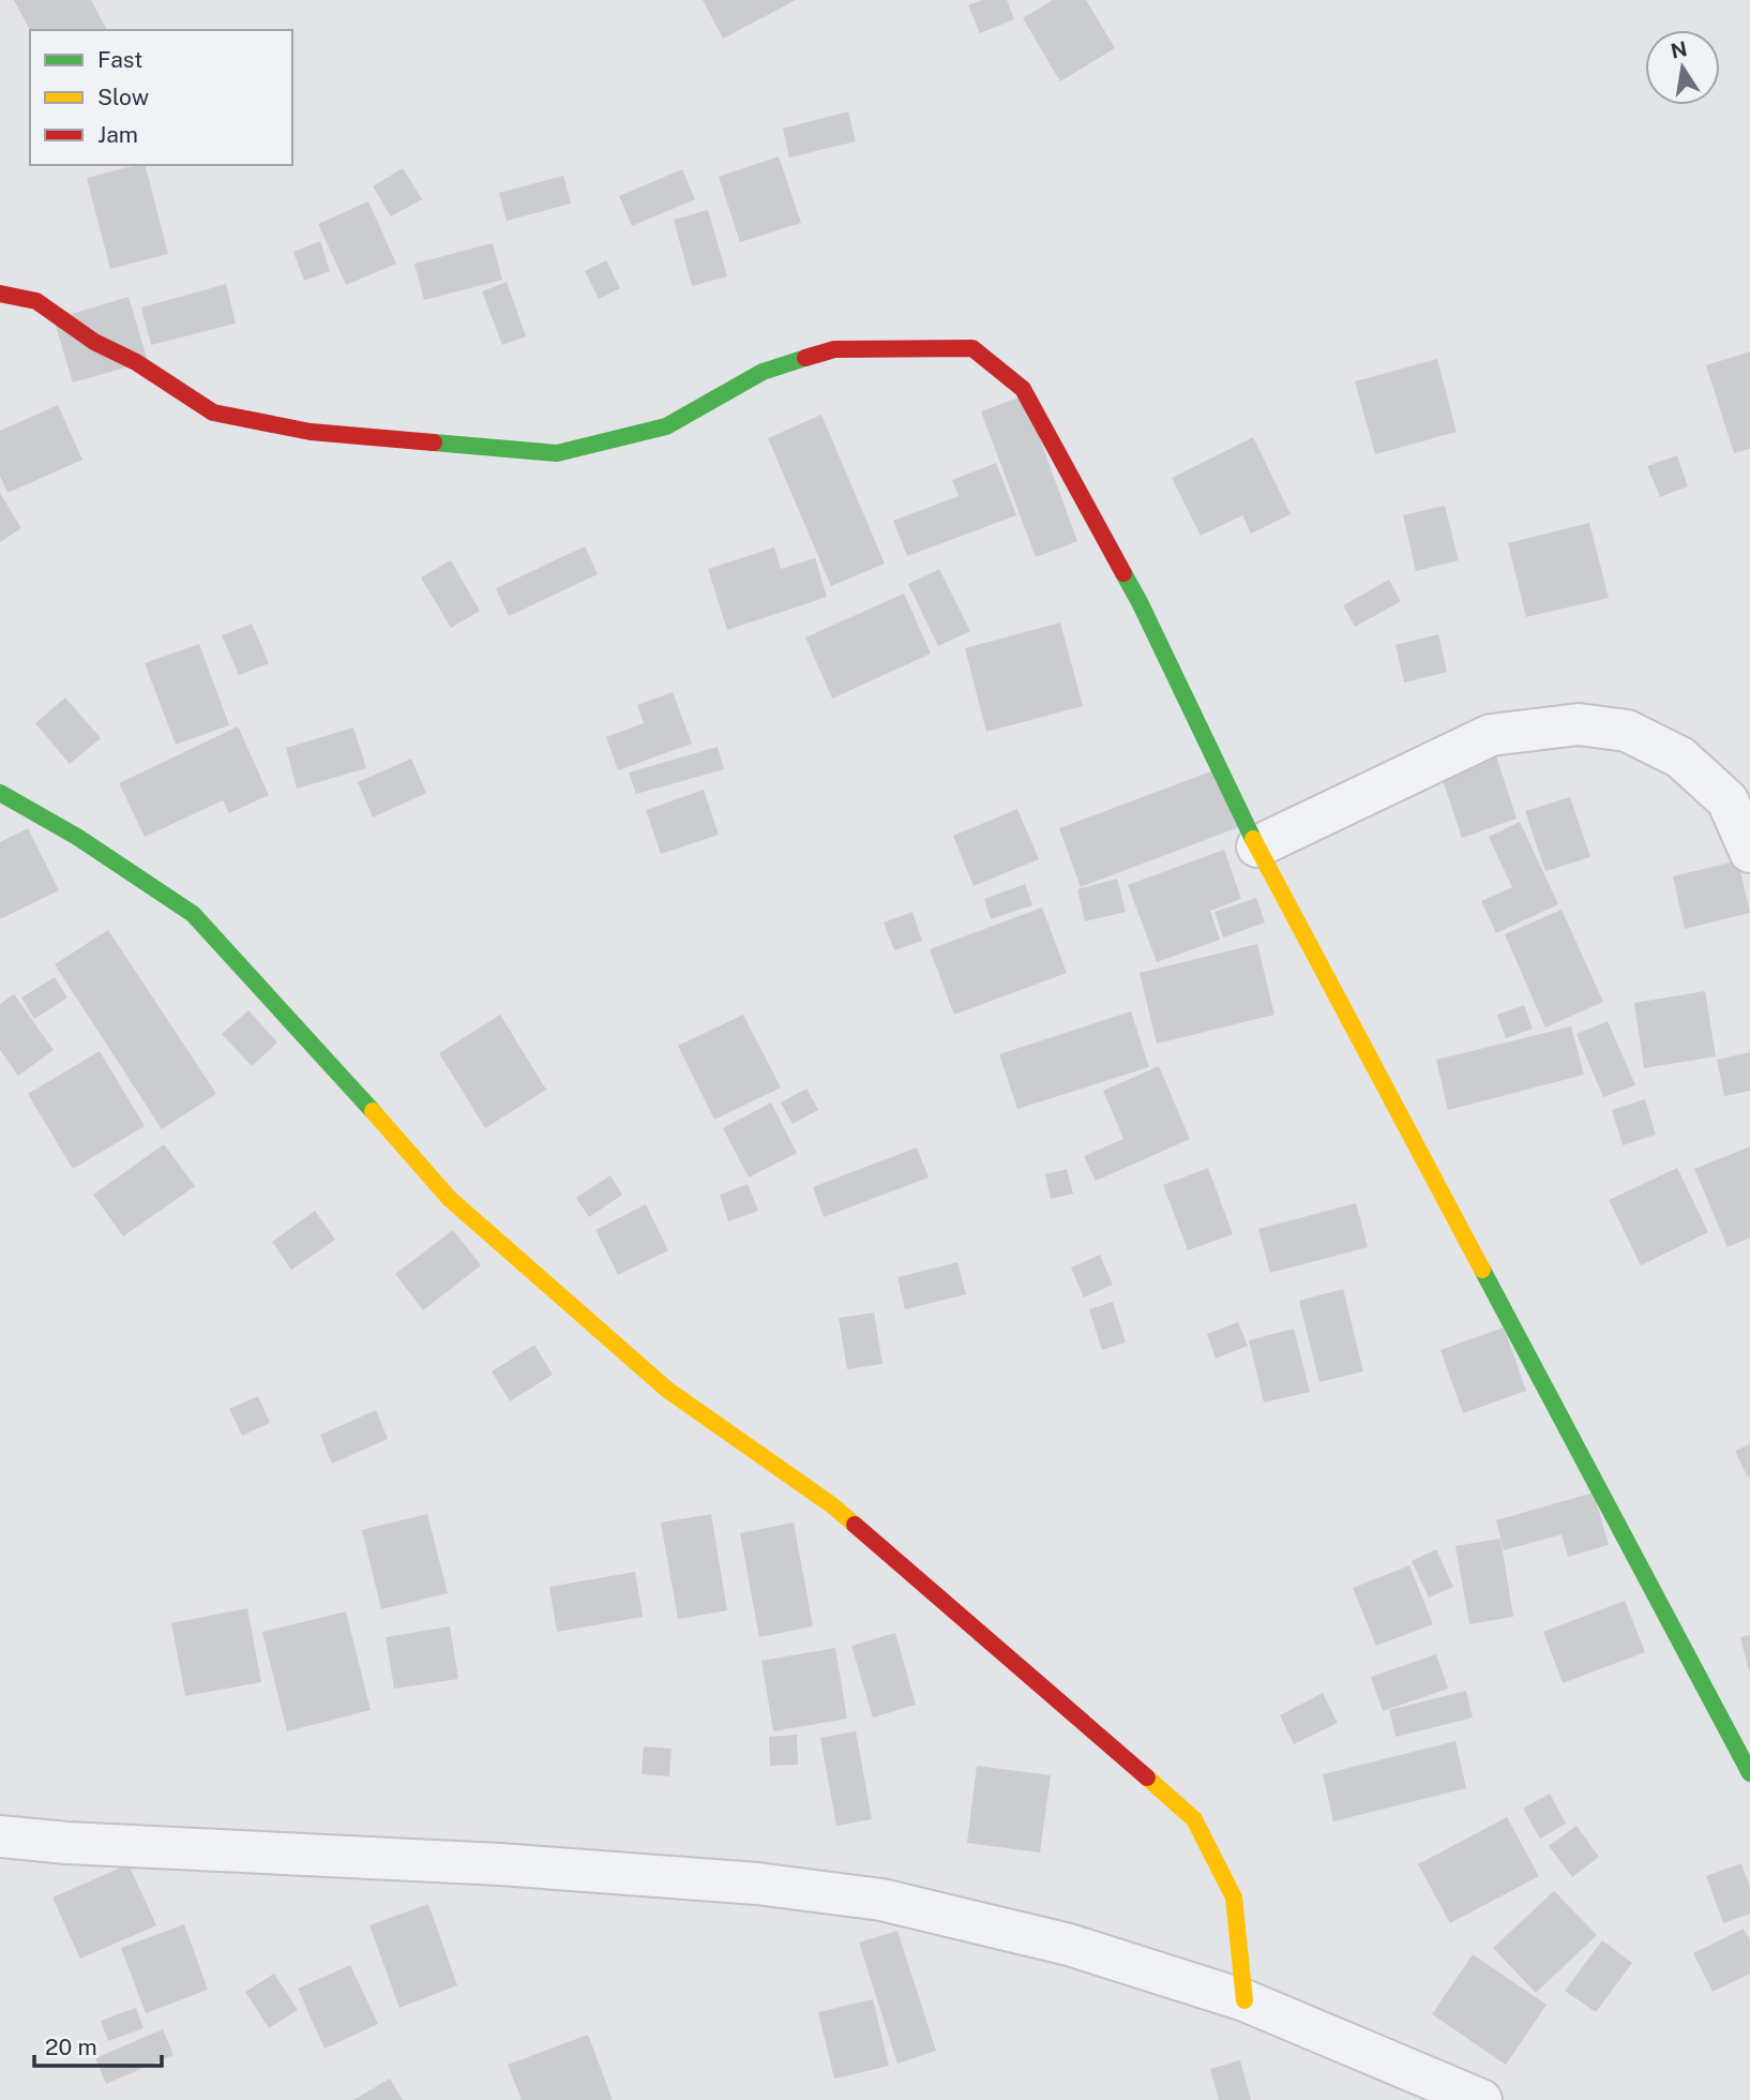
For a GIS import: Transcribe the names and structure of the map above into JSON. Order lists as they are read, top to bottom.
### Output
{
  "legend": ["Fast", "Slow", "Jam"],
  "scale_bar": "20 m",
  "north": "top"
}
